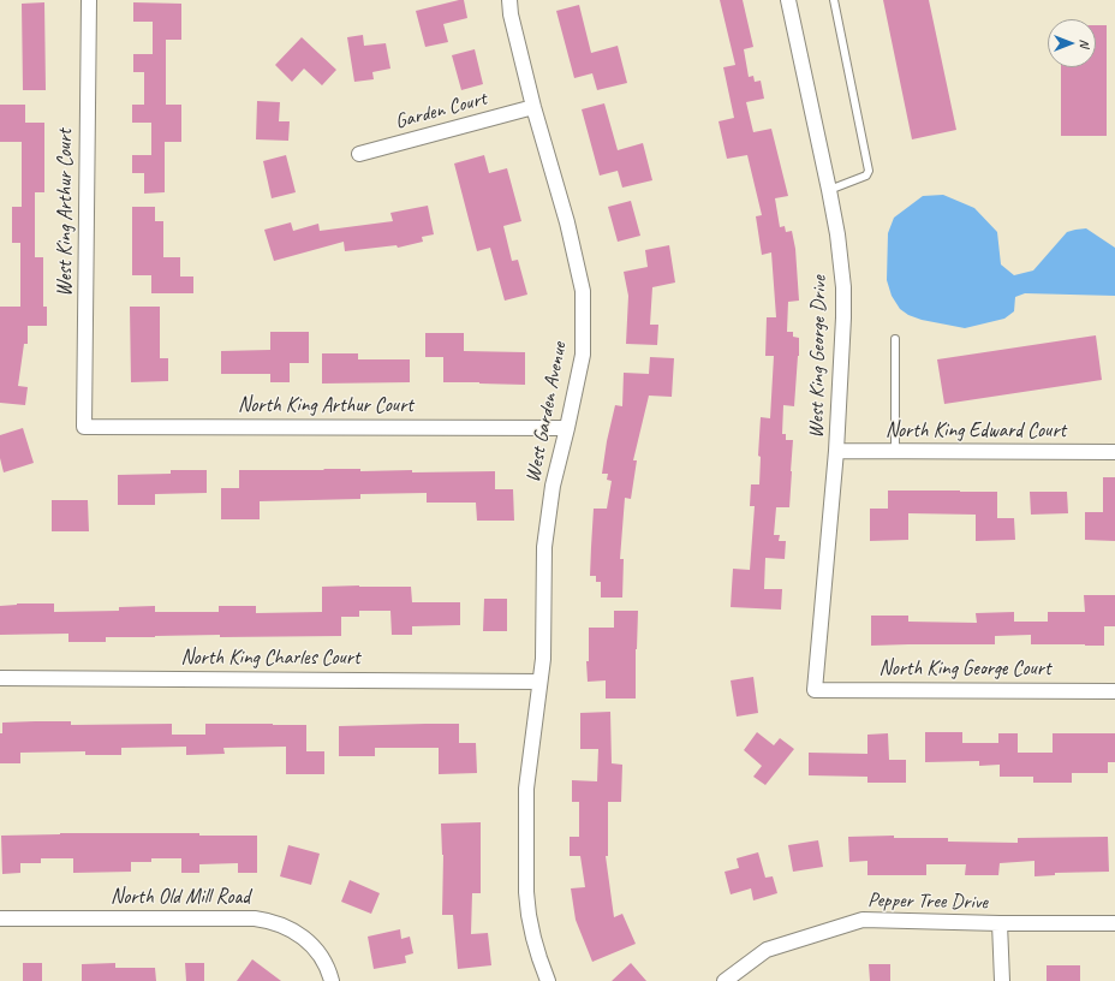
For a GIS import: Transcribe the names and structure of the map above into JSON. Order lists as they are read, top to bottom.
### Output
{
  "streets": {
    "street": [
      "Garden Court",
      "West King Arthur Court",
      "West King George Drive",
      "North King Arthur Court",
      "West Garden Avenue",
      "North King Edward Court",
      "North King Charles Court",
      "North King George Court",
      "North Old Mill Road",
      "Pepper Tree Drive"
    ]
  },
  "crossings": [
    ["Garden Court", "West Garden Avenue"],
    ["West King Arthur Court", "North King Arthur Court"],
    ["West King George Drive", "North King Edward Court"],
    ["West King George Drive", "North King George Court"],
    ["North King Arthur Court", "West Garden Avenue"],
    ["West Garden Avenue", "North King Charles Court"]
  ],
  "north": "right"
}
